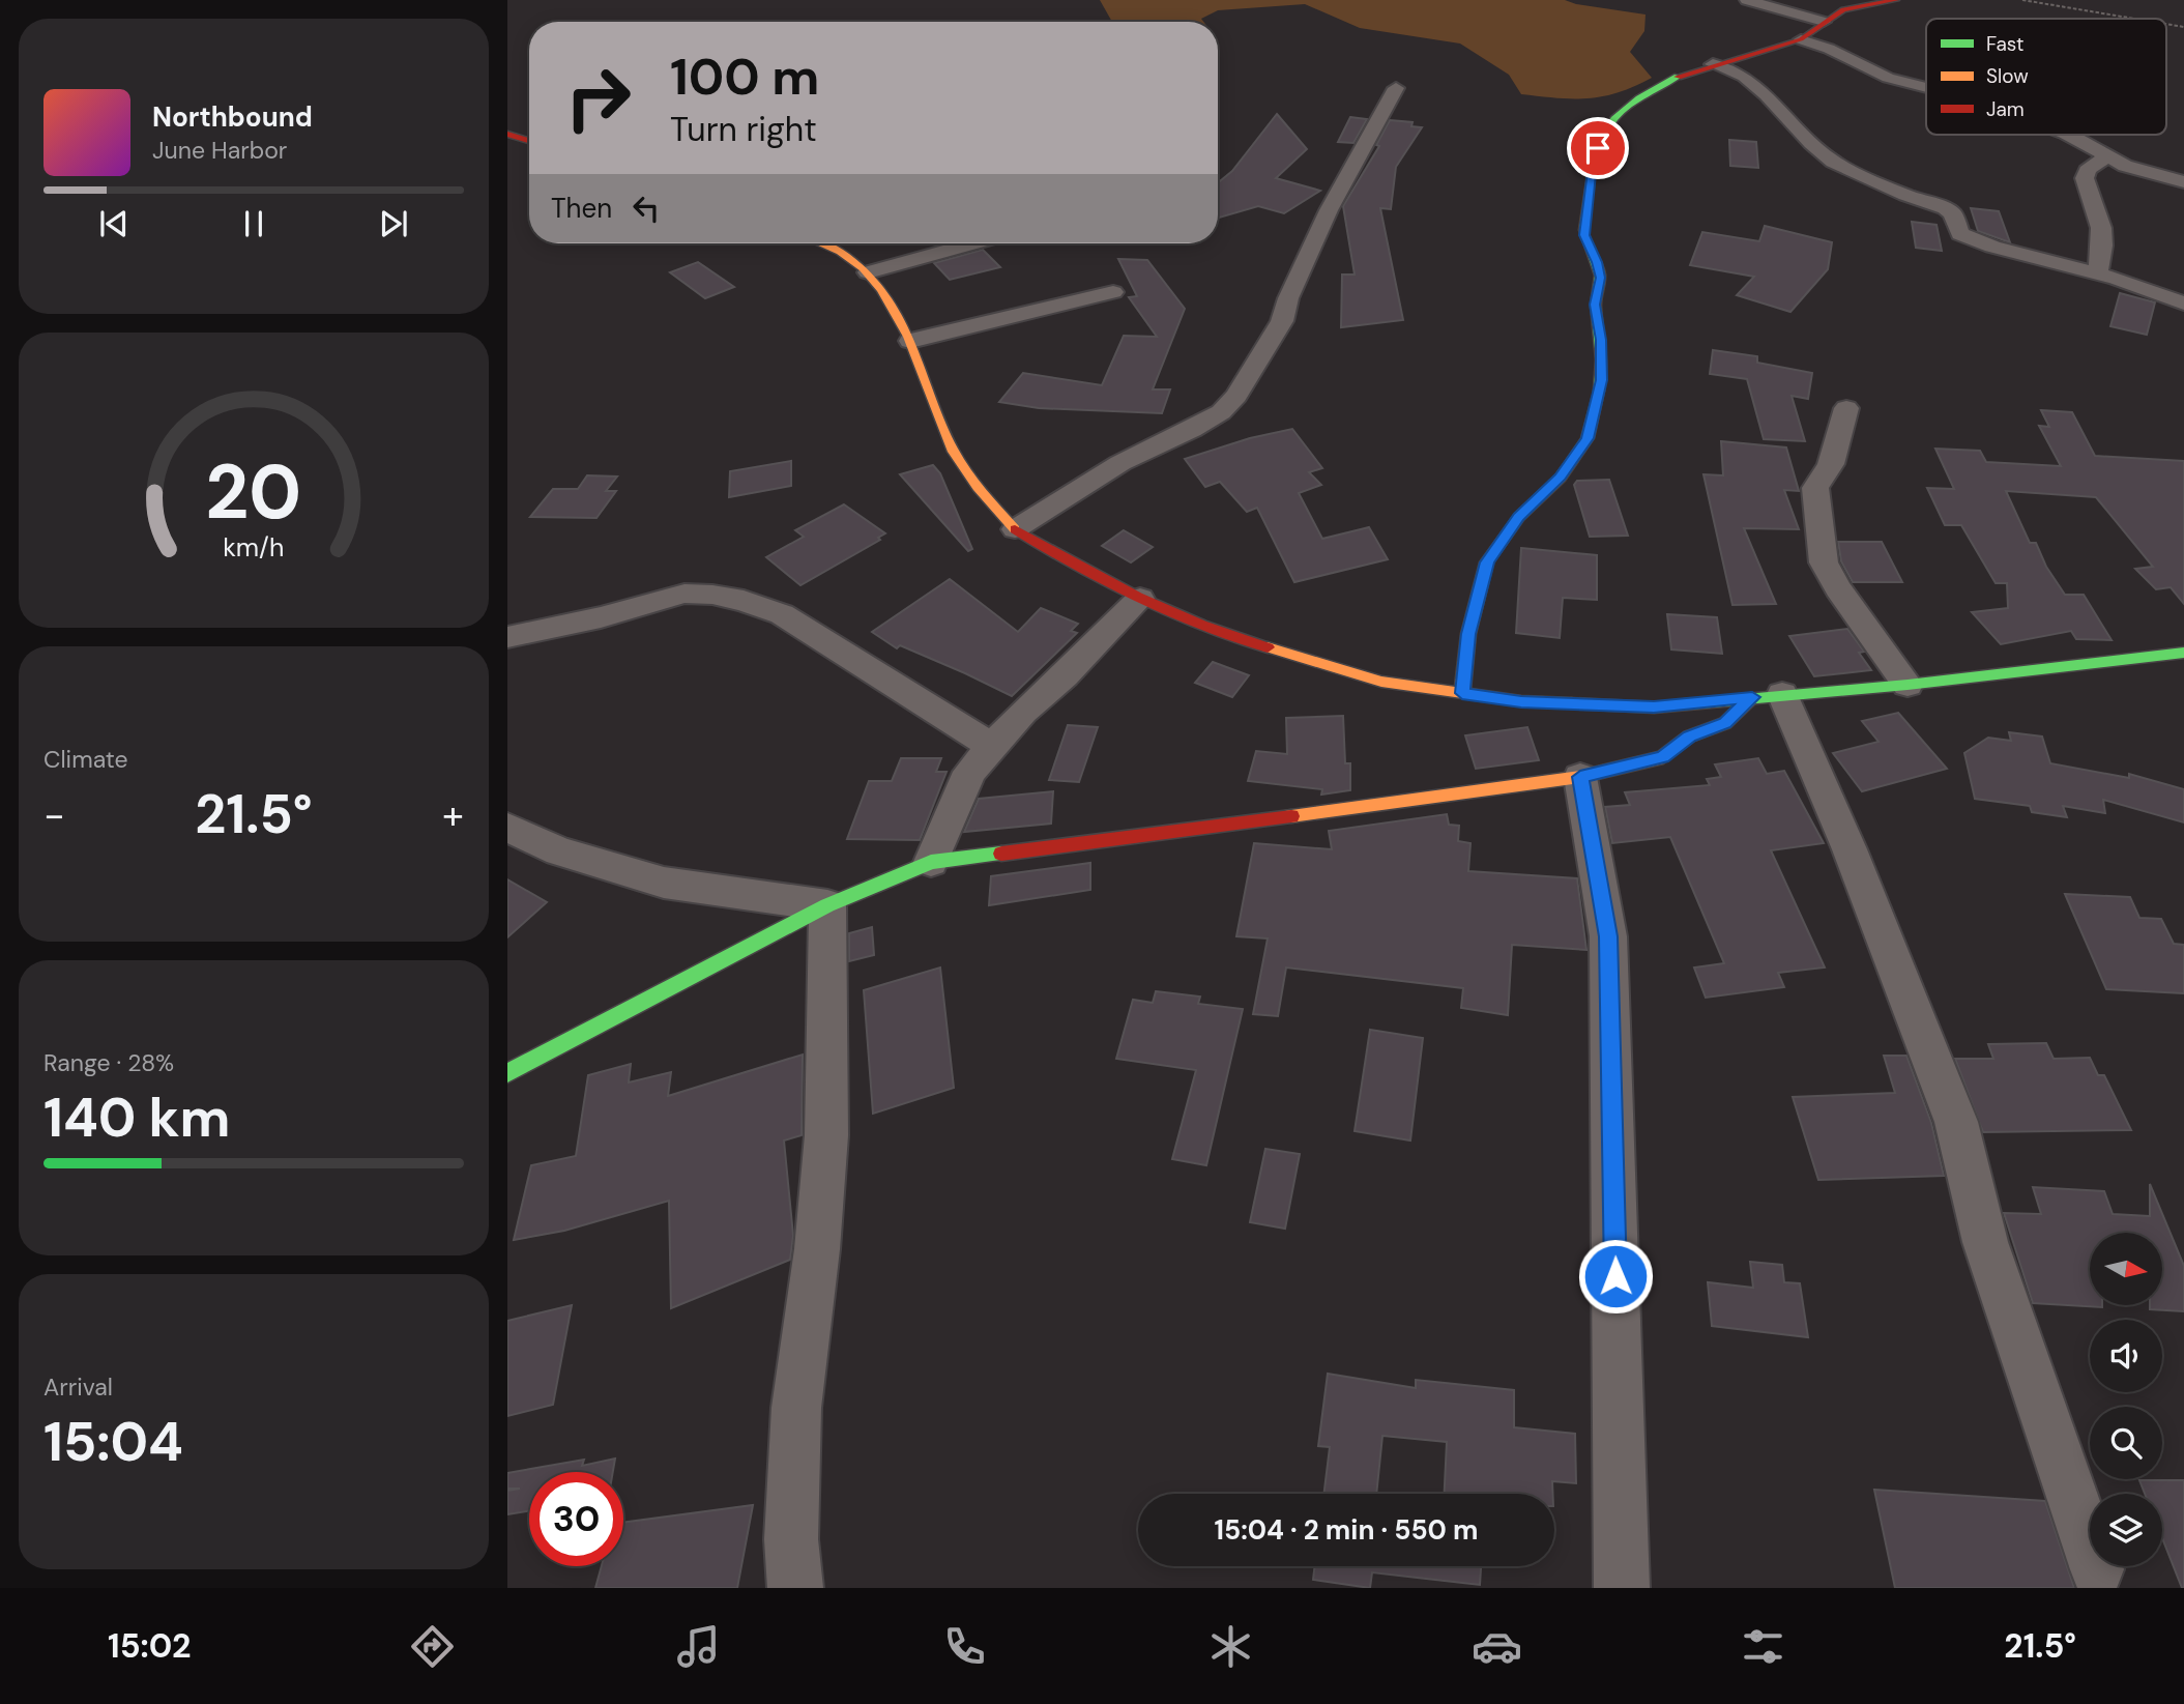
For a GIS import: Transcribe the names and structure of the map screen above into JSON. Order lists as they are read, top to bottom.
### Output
{
  "legend": ["Fast", "Slow", "Jam"],
  "north": "right",
  "page": {
    "turn": ["100 m", "Turn right"],
    "song": ["Northbound", "June Harbor"],
    "then": "Then",
    "tile": [
      "Climate",
      ["Range · 28%", "140 km"],
      ["Arrival", "15:04"]
    ],
    "heat": ["−", "21.5°", "+"],
    "limit": "30",
    "trip": "15:04 · 2 min · 550 m",
    "tabs": ["15:02", "21.5°"],
    "gauge": ["20", "km/h"]
  }
}
